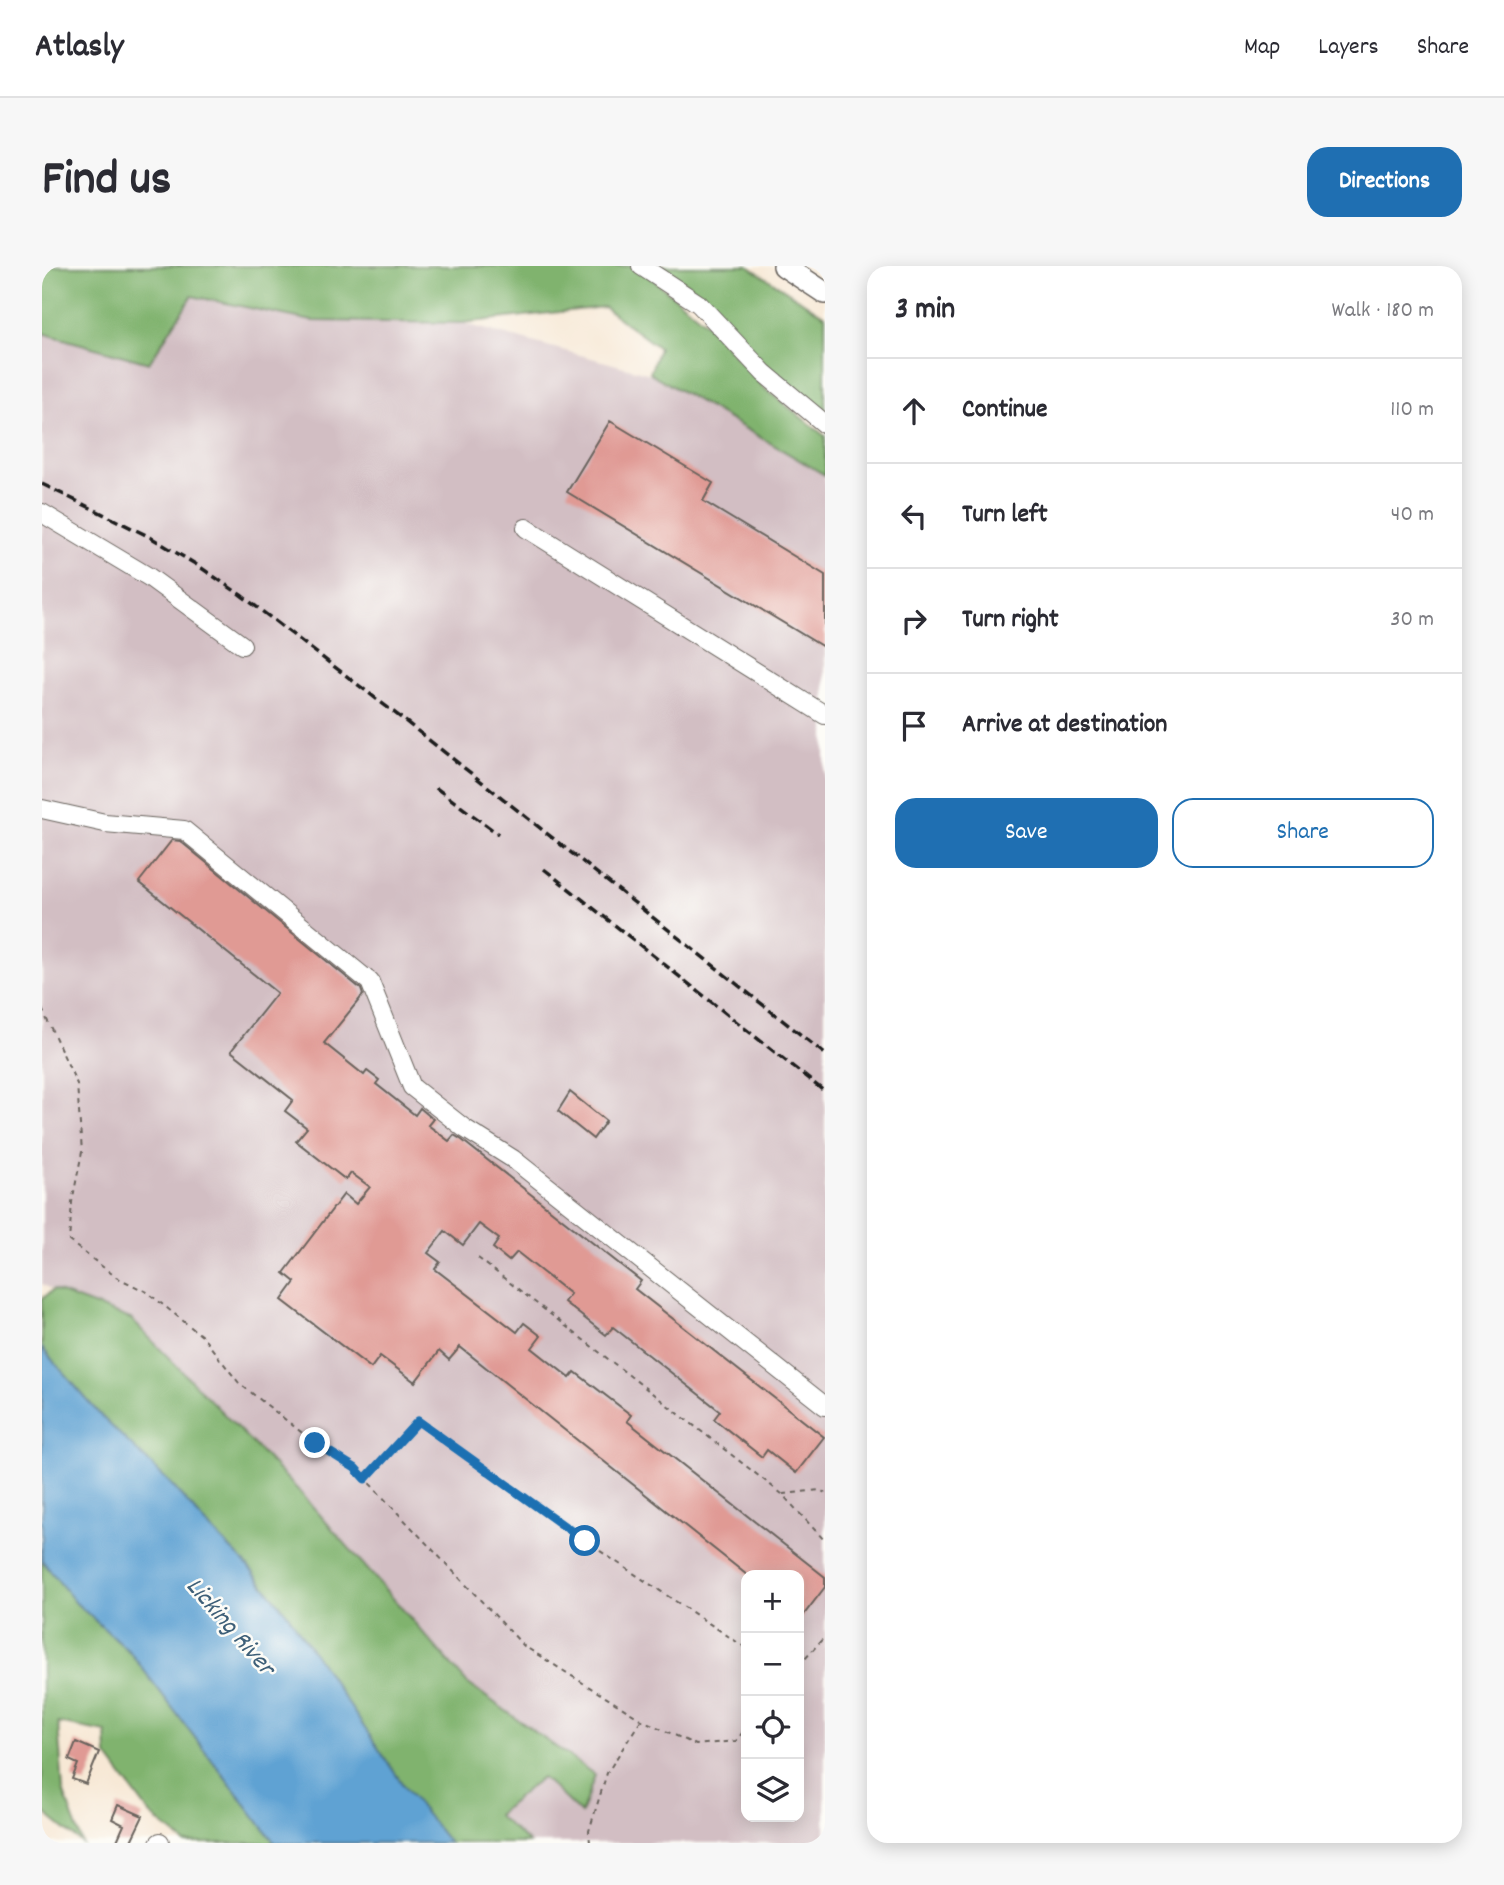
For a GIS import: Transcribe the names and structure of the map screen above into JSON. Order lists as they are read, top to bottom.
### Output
{
  "water": ["Licking River"],
  "page": {
    "header": "Atlasly",
    "nav": ["Map", "Layers", "Share"],
    "title": "Find us",
    "buttons": [
      "Directions",
      ["Save", "Share"]
    ],
    "heading": ["3 min", "Walk · 180 m"],
    "list": [
      ["Continue", "110 m"],
      ["Turn left", "40 m"],
      ["Turn right", "30 m"],
      "Arrive at destination"
    ],
    "map_buttons": ["+", "−"]
  }
}
